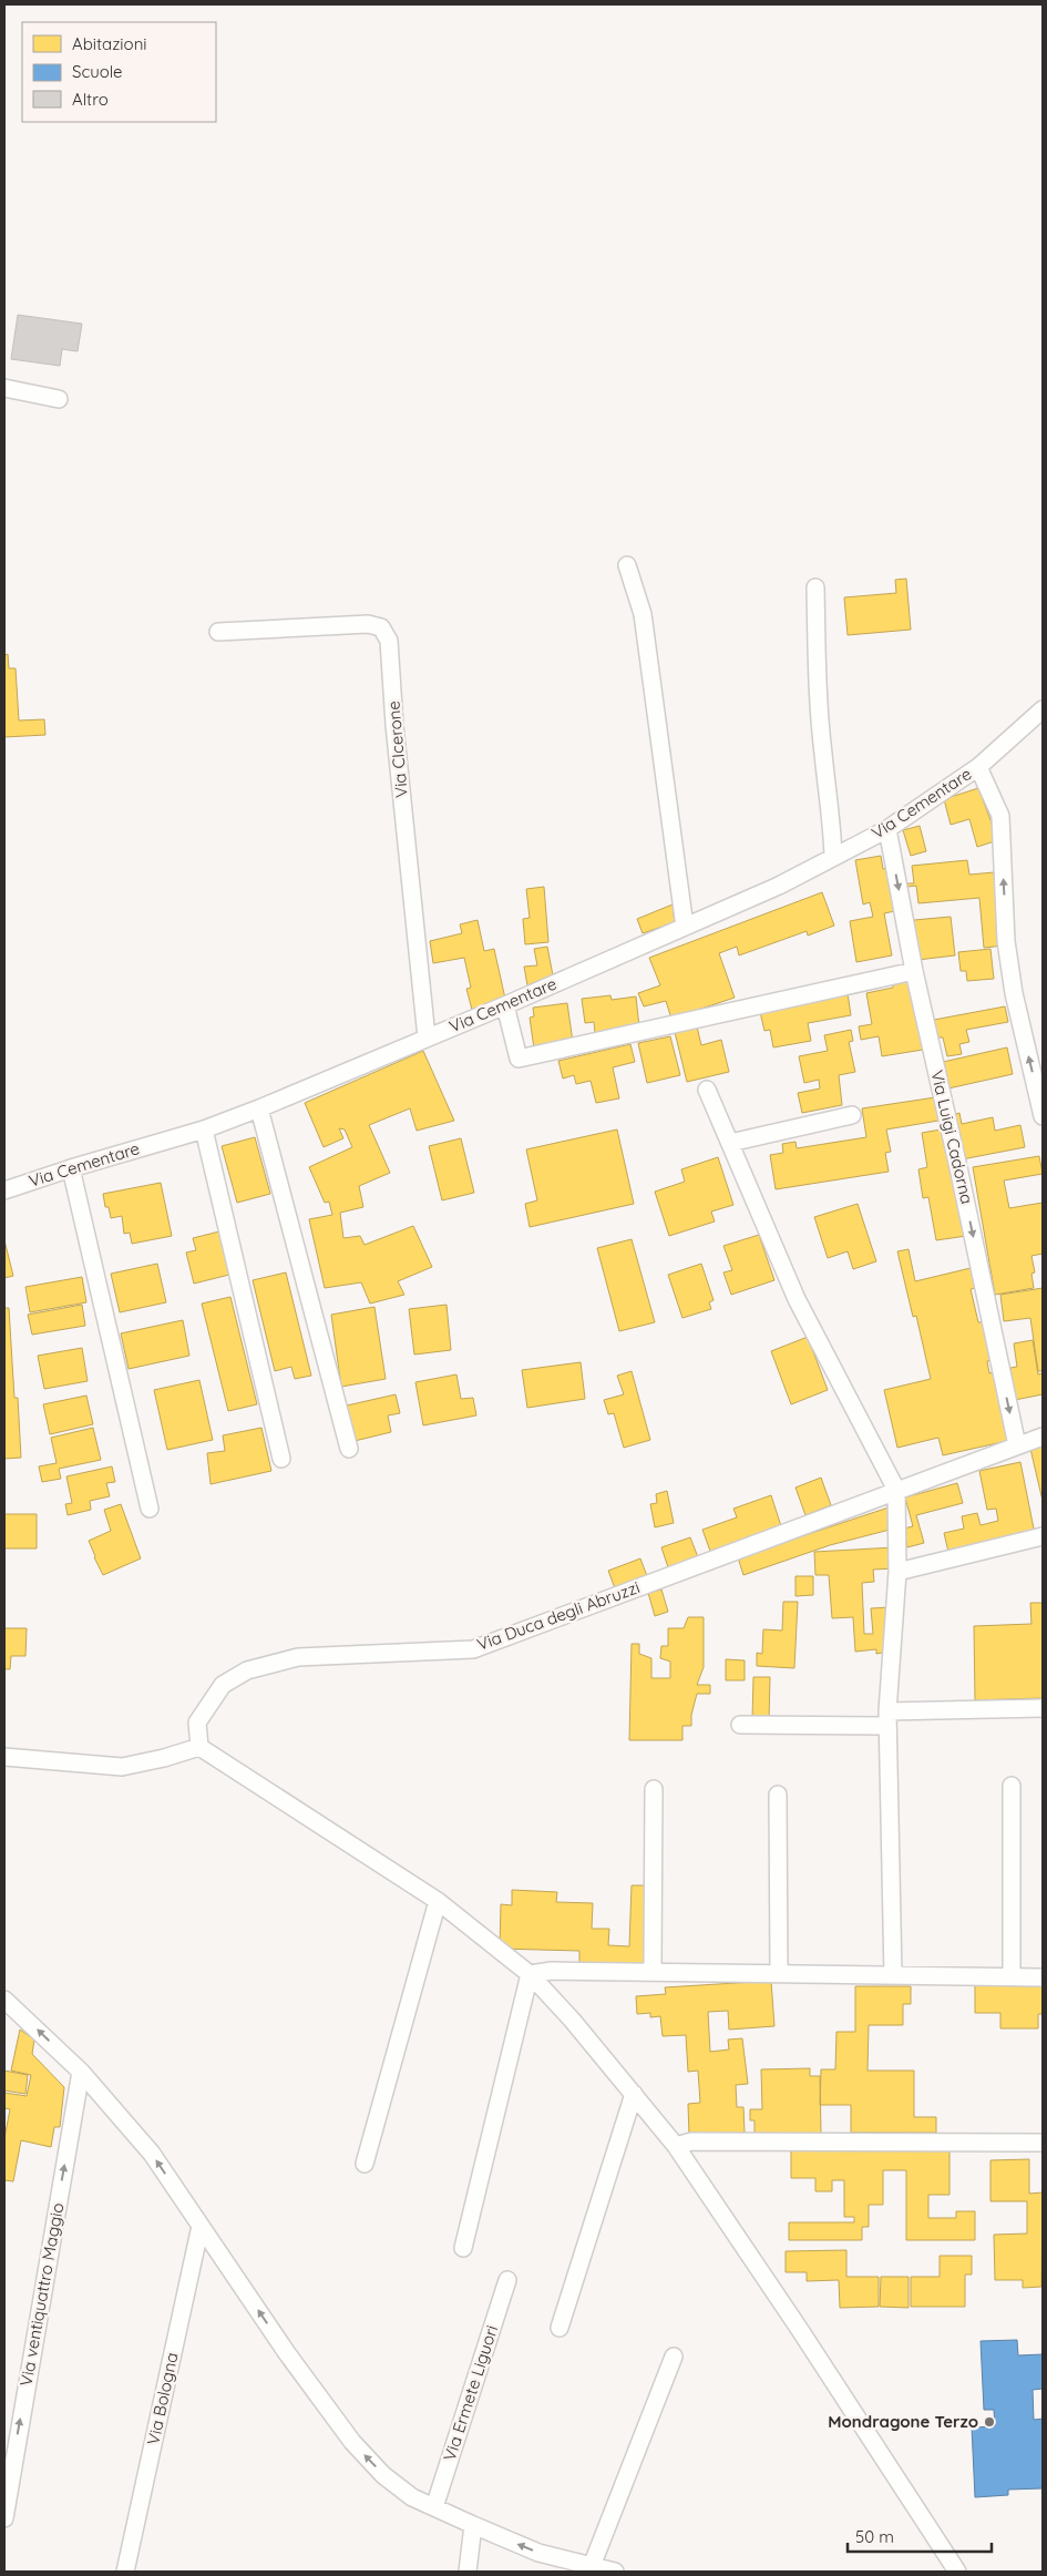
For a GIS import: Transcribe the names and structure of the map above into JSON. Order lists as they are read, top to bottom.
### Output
{
  "streets": {
    "street": [
      "Via CIcerone",
      "Via Cementare",
      "Via Luigi Cadorna",
      "Via Duca degli Abruzzi",
      "Via ventiquattro Maggio",
      "Via Ermete Liguori",
      "Via Bologna"
    ]
  },
  "crossings": [
    ["Via CIcerone", "Via Cementare"],
    ["Via Cementare", "Via Luigi Cadorna"],
    ["Via Luigi Cadorna", "Via Duca degli Abruzzi"]
  ],
  "one_way": ["Via ventiquattro Maggio"],
  "places": ["Mondragone Terzo"],
  "legend": ["Abitazioni", "Scuole", "Altro"],
  "scale_bar": "50 m"
}
